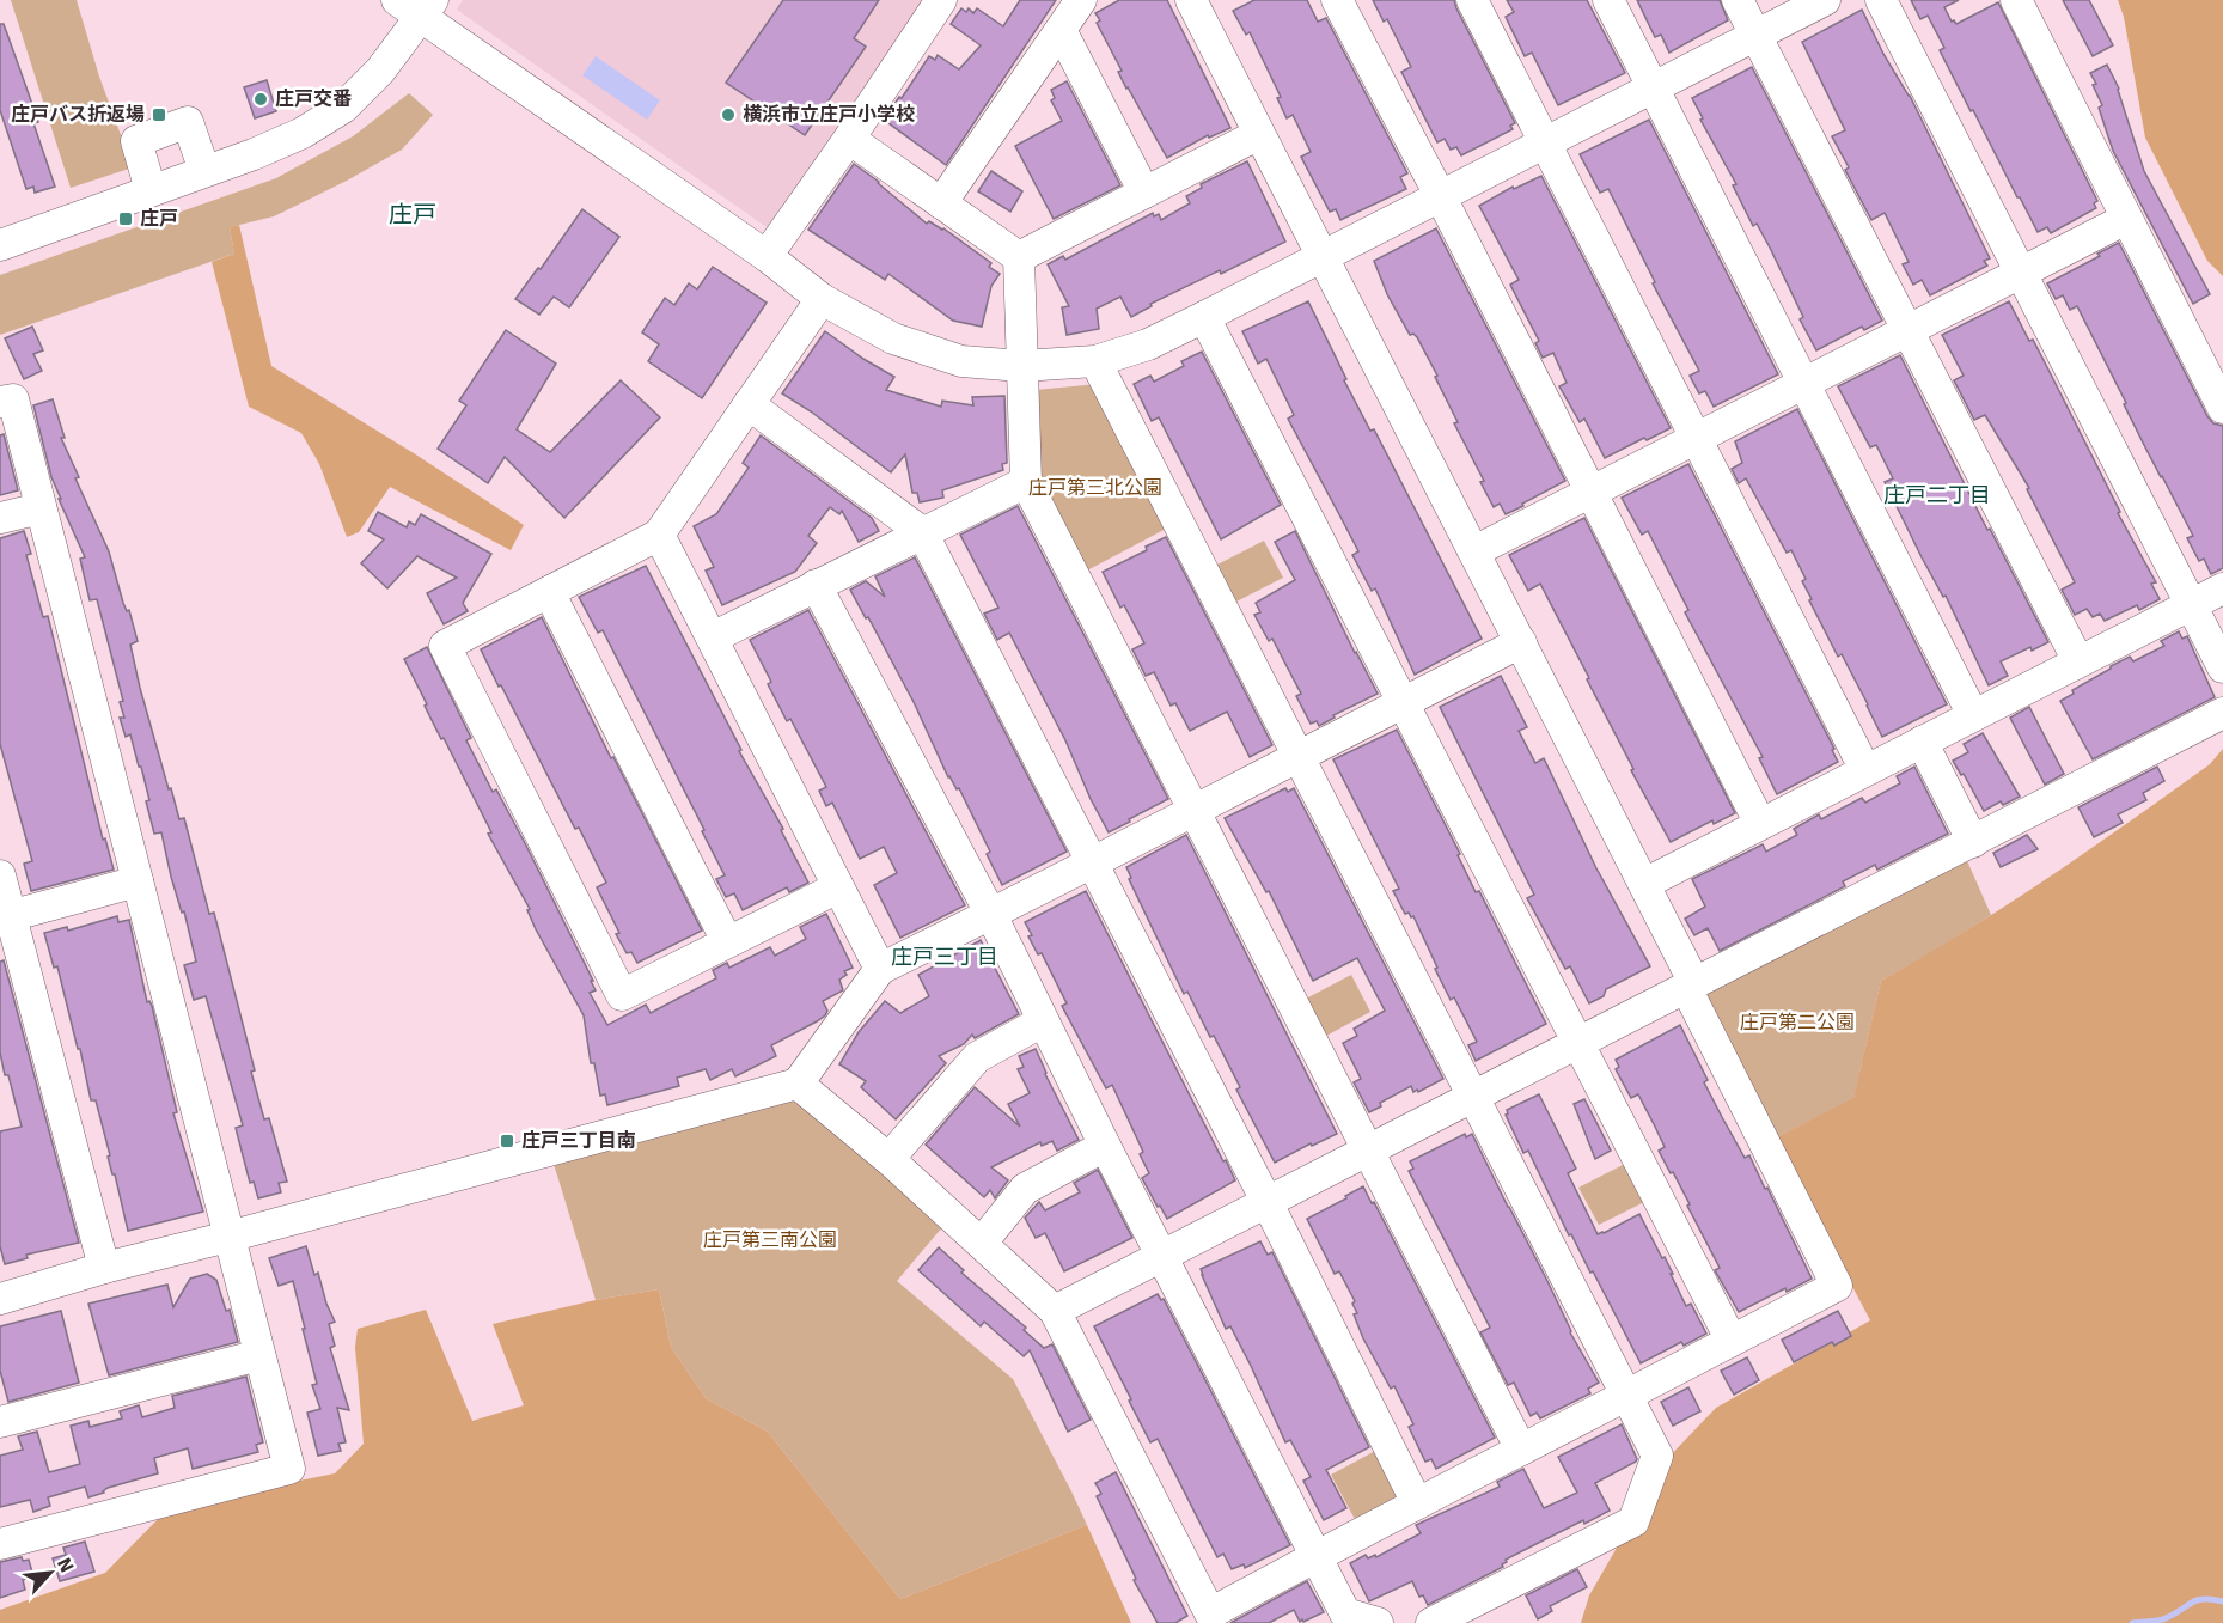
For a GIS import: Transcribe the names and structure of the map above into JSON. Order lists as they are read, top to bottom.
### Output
{
  "districts": ["庄戸", "庄戸二丁目", "庄戸三丁目"],
  "parks": ["庄戸第三北公園", "庄戸第二公園", "庄戸第三南公園"],
  "places": {
    "other": ["庄戸交番", "横浜市立庄戸小学校"],
    "transit": ["庄戸バス折返場", "庄戸", "庄戸三丁目南"]
  },
  "north": "top right"
}
